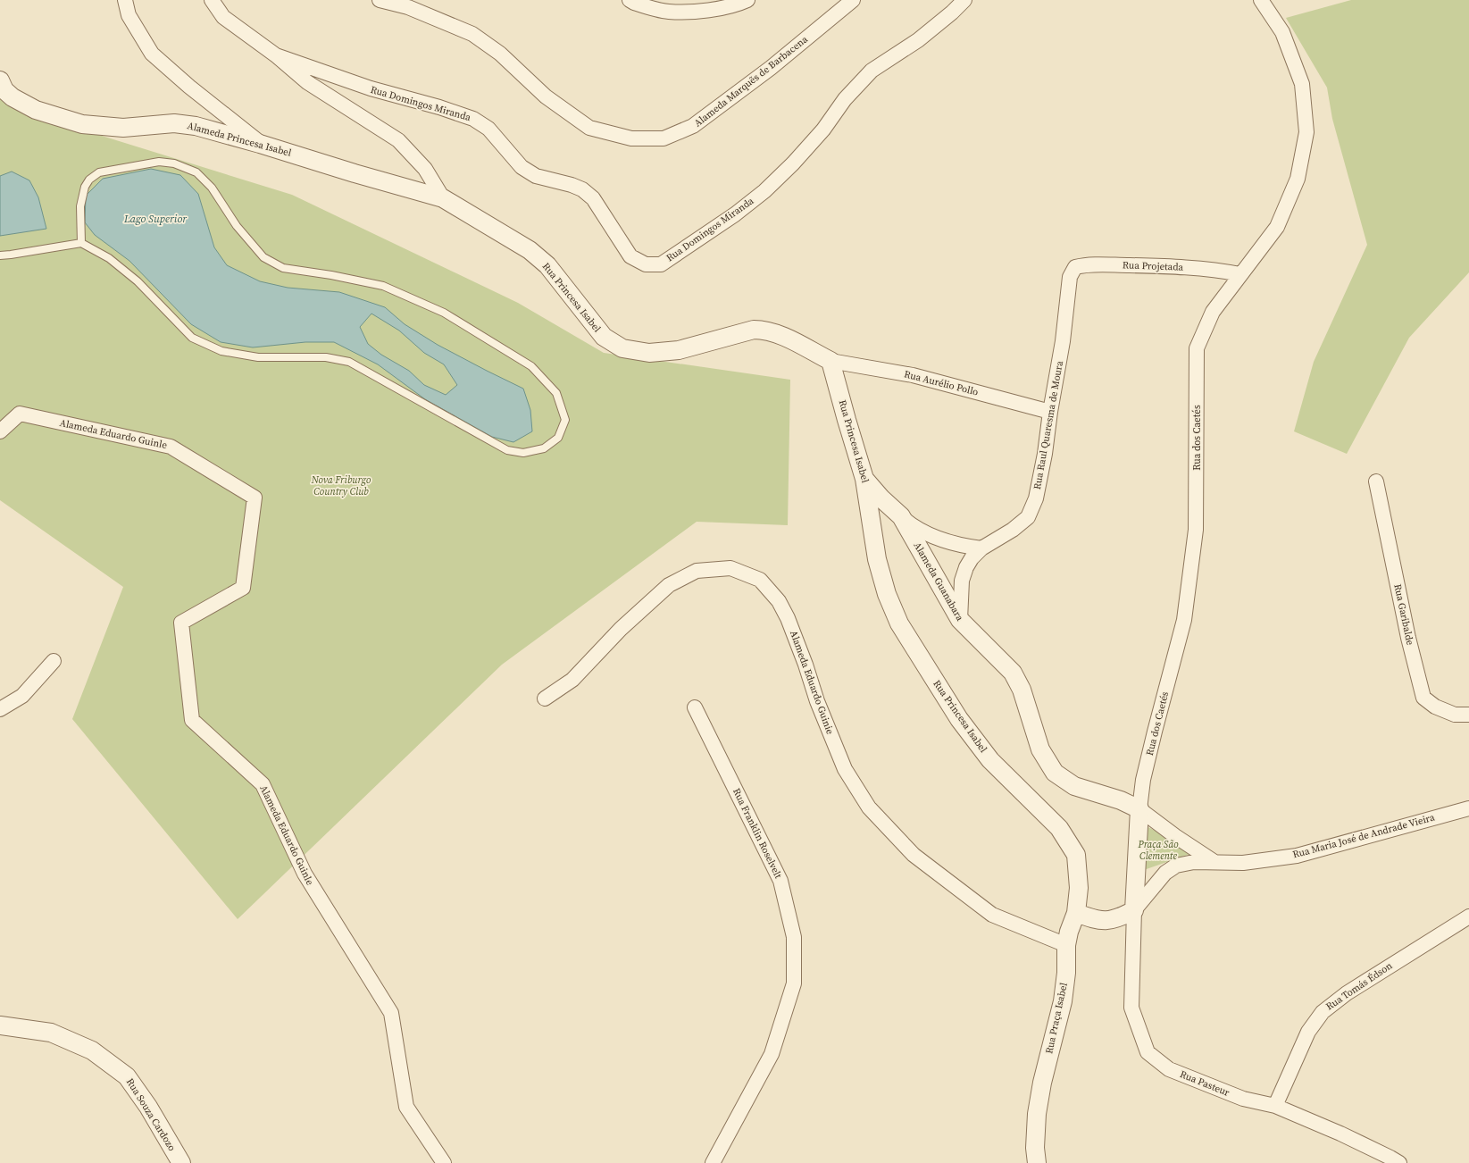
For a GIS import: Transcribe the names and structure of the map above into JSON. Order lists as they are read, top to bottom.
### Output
{
  "streets": {
    "street": [
      "Alameda Marquẽs de Barbacena",
      "Rua Domingos Miranda",
      "Alameda Princesa Isabel",
      "Rua Projetada",
      "Rua Princesa Isabel",
      "Rua Aurélio Pollo",
      "Rua Raul Quaresma de Moura",
      "Alameda Eduardo Guinle",
      "Rua dos Caetés",
      "Alameda Guanabara",
      "Rua Garibalde",
      "Alameda Eduardo Guinie",
      "Rua Franklin Roselvelt",
      "Rua Maria José de Andrade Vieira",
      "Rua Tomás Édson",
      "Rua Praça Isabel",
      "Rua Pasteur",
      "Rua Souza Cardozo"
    ]
  },
  "crossings": [
    ["Alameda Princesa Isabel", "Rua Princesa Isabel"],
    ["Rua Projetada", "Rua Raul Quaresma de Moura"],
    ["Rua Projetada", "Rua dos Caetés"],
    ["Rua Princesa Isabel", "Rua Aurélio Pollo"],
    ["Rua Princesa Isabel", "Alameda Guanabara"],
    ["Rua Princesa Isabel", "Rua Praça Isabel"],
    ["Rua Aurélio Pollo", "Rua Raul Quaresma de Moura"],
    ["Rua Raul Quaresma de Moura", "Alameda Guanabara"],
    ["Rua dos Caetés", "Alameda Guanabara"],
    ["Rua dos Caetés", "Rua Maria José de Andrade Vieira"],
    ["Rua dos Caetés", "Rua Pasteur"],
    ["Alameda Eduardo Guinie", "Rua Praça Isabel"],
    ["Rua Maria José de Andrade Vieira", "Rua Pasteur"],
    ["Rua Tomás Édson", "Rua Pasteur"]
  ],
  "water": ["Lago Superior"],
  "parks": ["Nova Friburgo Country Club", "Praça São Clemente"]
}
